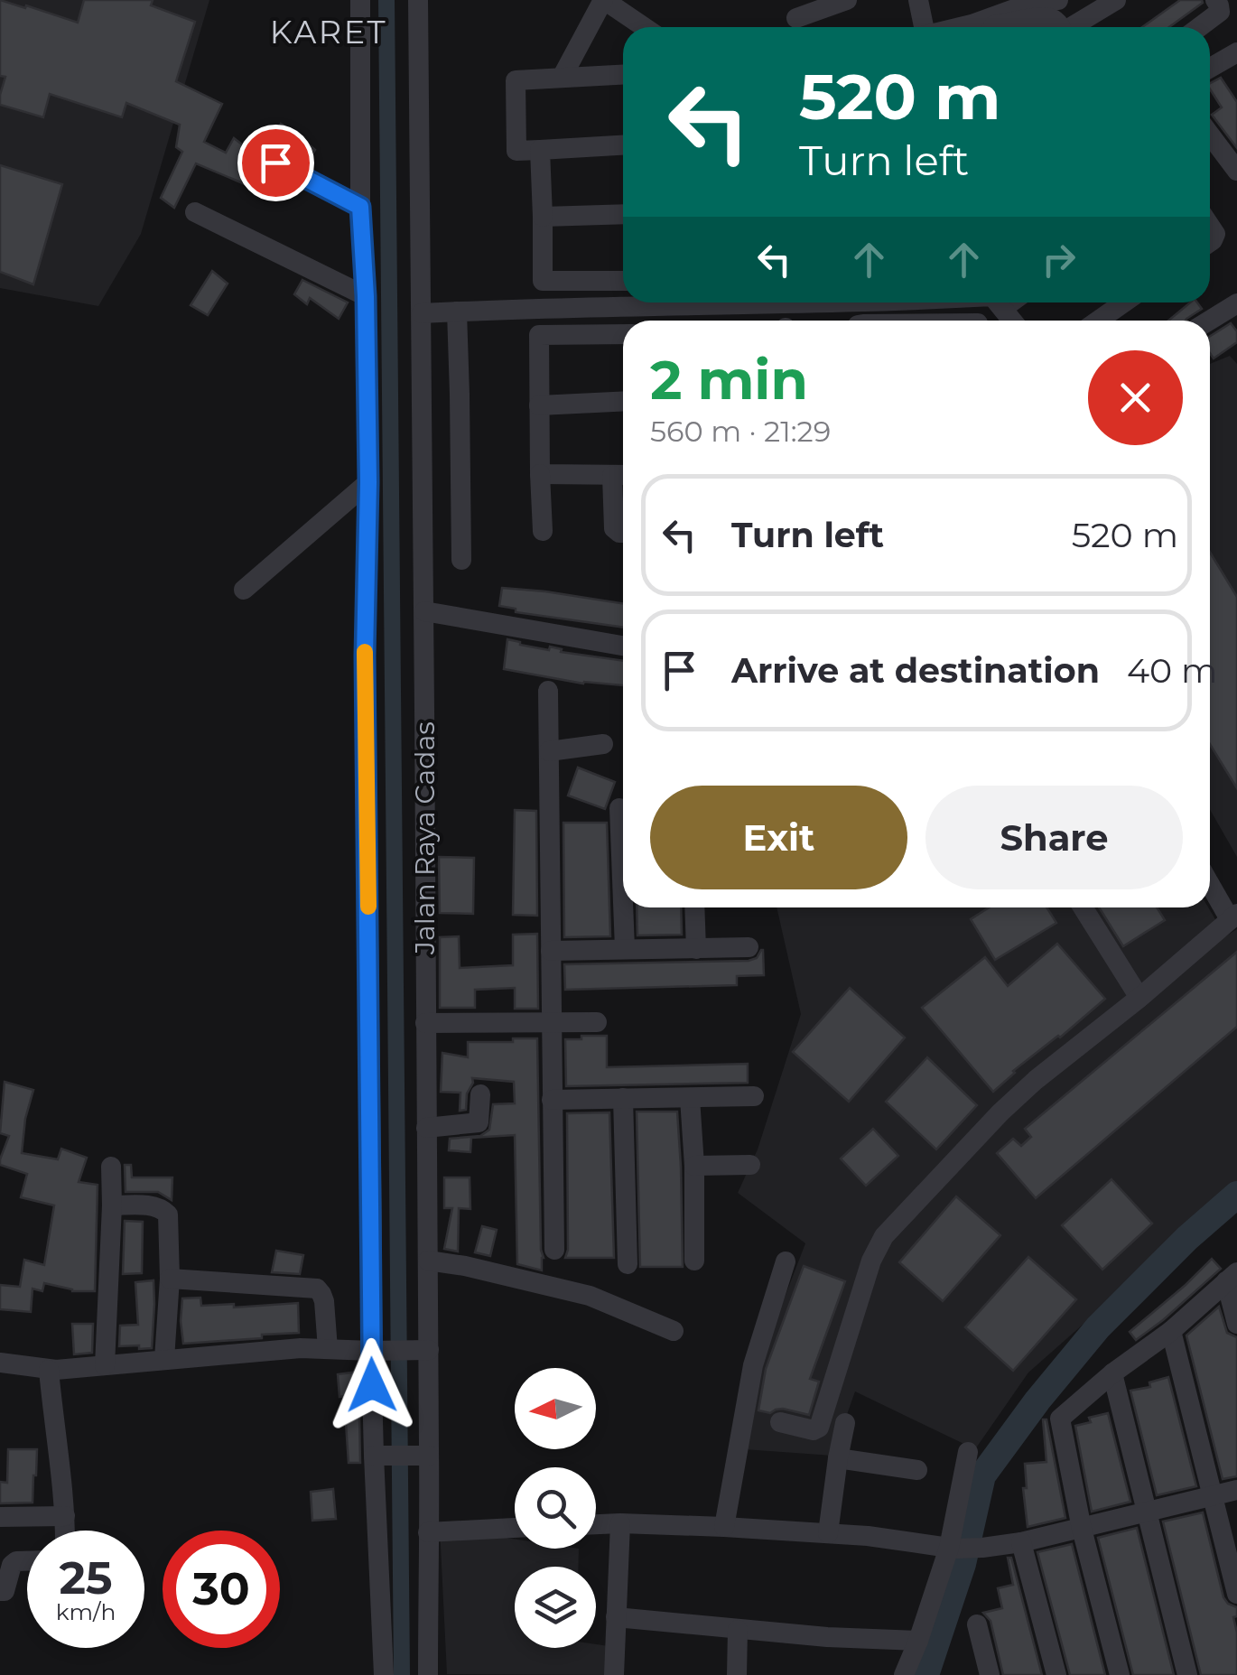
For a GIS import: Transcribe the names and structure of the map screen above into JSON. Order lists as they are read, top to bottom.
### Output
{
  "streets": {
    "street": ["Jalan Raya Cadas"]
  },
  "districts": ["KARET"],
  "north": "left",
  "page": {
    "turn": ["520 m", "Turn left"],
    "heading": ["2 min", "560 m · 21:29"],
    "list": [
      {
        "name": "Turn left",
        "value": "520 m"
      },
      {
        "name": "Arrive at destination",
        "value": "40 m"
      }
    ],
    "buttons": ["Exit", "Share"],
    "speed": "25 km/h",
    "limit": "30"
  }
}
